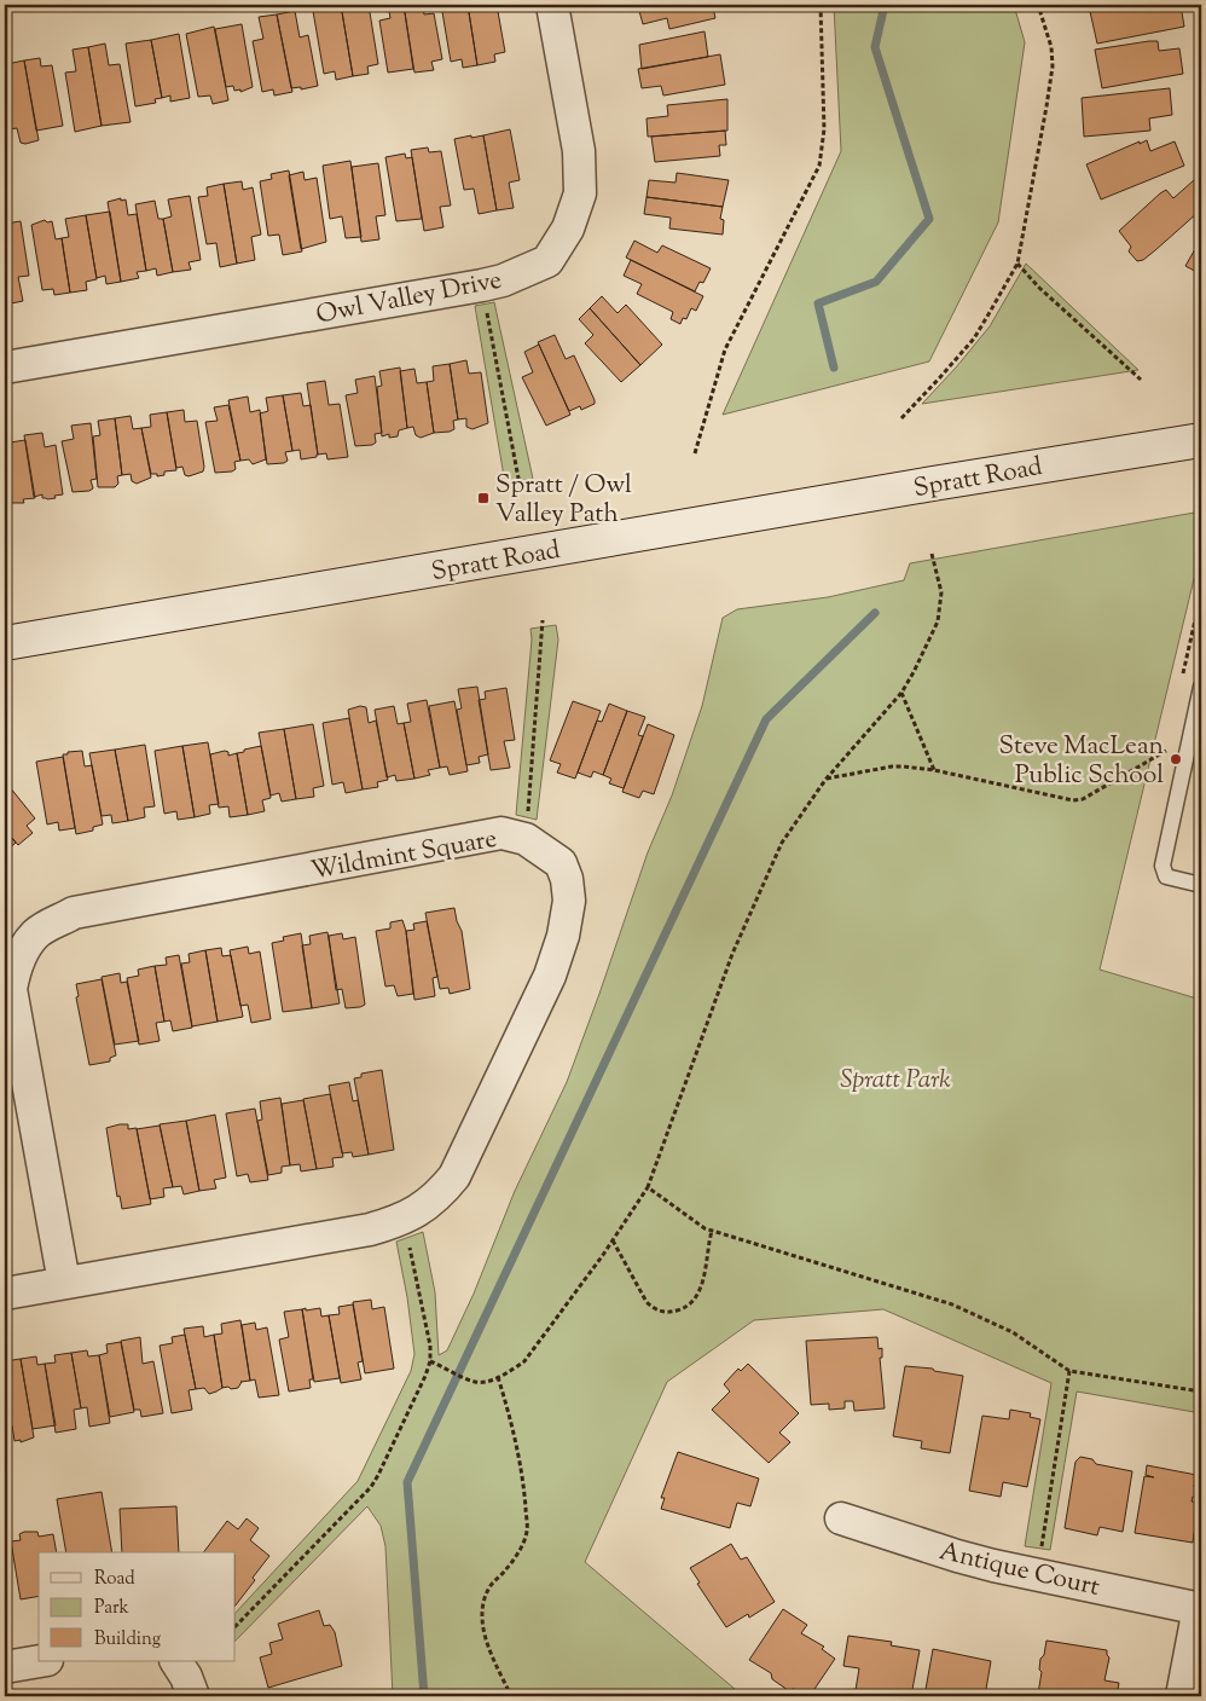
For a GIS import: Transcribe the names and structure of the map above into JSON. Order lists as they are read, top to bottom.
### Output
{
  "streets": {
    "street": [
      "Owl Valley Drive",
      "Spratt Road",
      "Wildmint Square",
      "Antique Court"
    ]
  },
  "parks": ["Spratt Park"],
  "places": {
    "transit": ["Spratt / Owl Valley Path"],
    "other": ["Steve MacLean Public School"]
  },
  "legend": ["Road", "Park", "Building"]
}
